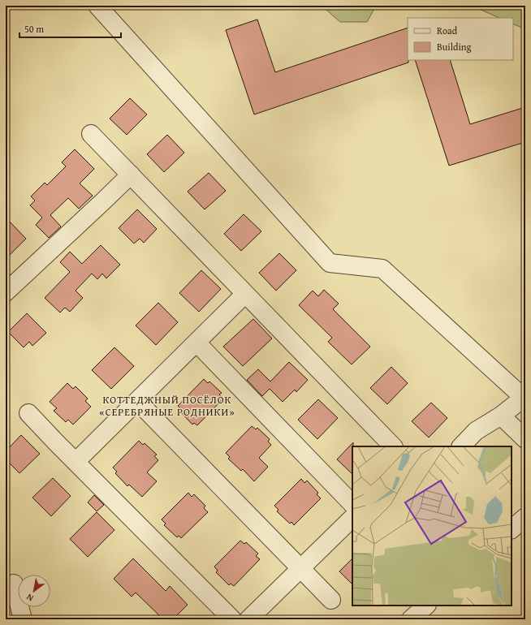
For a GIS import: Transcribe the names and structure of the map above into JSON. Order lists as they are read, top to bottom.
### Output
{
  "districts": ["КОТТЕДЖНЫЙ ПОСЁЛОК «СЕРЕБРЯНЫЕ РОДНИКИ»"],
  "legend": ["Road", "Building"],
  "scale_bar": "50 m",
  "north": "bottom left"
}
